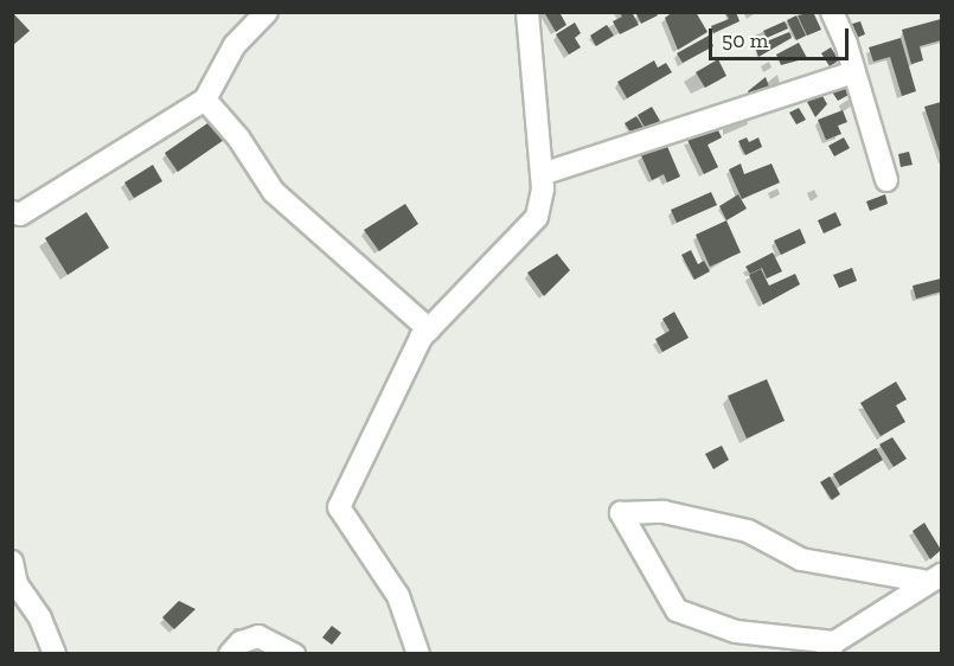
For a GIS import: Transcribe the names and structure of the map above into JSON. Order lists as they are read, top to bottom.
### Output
{
  "scale_bar": "50 m"
}
